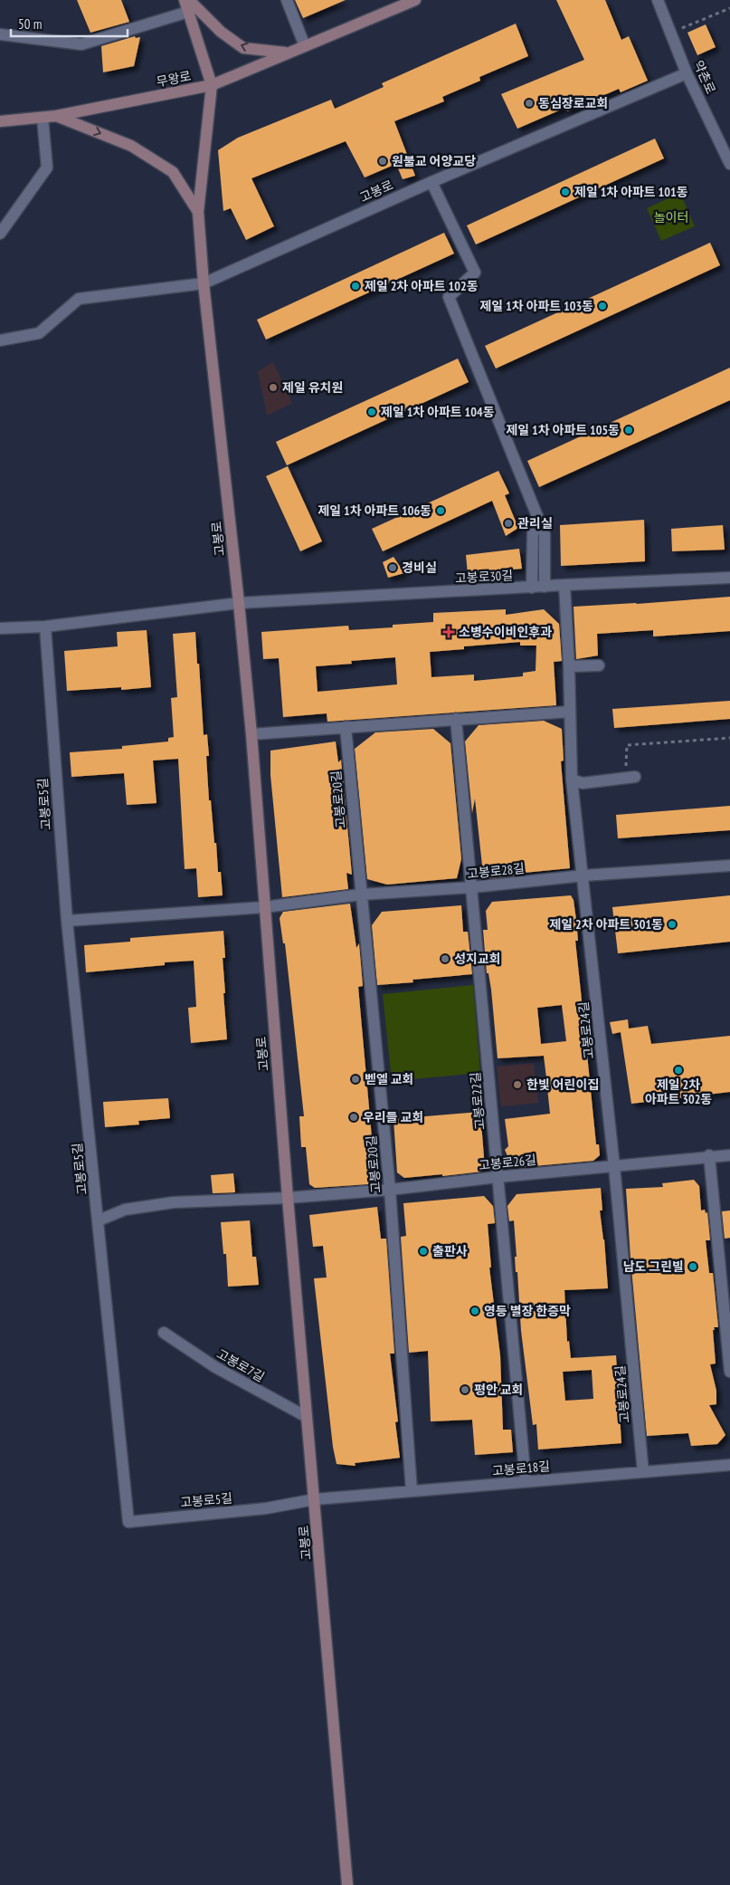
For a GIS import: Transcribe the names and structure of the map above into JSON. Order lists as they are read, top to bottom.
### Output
{
  "streets": {
    "street": [
      "약촌로",
      "무왕로",
      "고봉로",
      "고봉로30길",
      "고봉로20길",
      "고봉로5길",
      "고봉로28길",
      "고봉로24길",
      "고봉로22길",
      "고봉로26길",
      "고봉로7길",
      "고봉로18길"
    ]
  },
  "crossings": [
    ["약촌로", "고봉로"],
    ["무왕로", "고봉로"],
    ["고봉로", "고봉로30길"],
    ["고봉로", "고봉로5길"],
    ["고봉로", "고봉로28길"],
    ["고봉로", "고봉로26길"],
    ["고봉로", "고봉로7길"],
    ["고봉로", "고봉로18길"],
    ["고봉로30길", "고봉로24길"],
    ["고봉로20길", "고봉로28길"],
    ["고봉로20길", "고봉로26길"],
    ["고봉로20길", "고봉로18길"],
    ["고봉로5길", "고봉로18길"],
    ["고봉로28길", "고봉로24길"],
    ["고봉로28길", "고봉로22길"],
    ["고봉로24길", "고봉로26길"],
    ["고봉로24길", "고봉로18길"],
    ["고봉로22길", "고봉로26길"],
    ["고봉로22길", "고봉로18길"]
  ],
  "parks": ["놀이터"],
  "places": {
    "other": [
      "동심장로교회",
      "원불교 어양교당",
      "제일 1차 아파트 101동",
      "제일 2차 아파트 102동",
      "제일 1차 아파트 103동",
      "제일 유치원",
      "제일 1차 아파트 104동",
      "제일 1차 아파트 105동",
      "제일 1차 아파트 106동",
      "관리실",
      "경비실",
      "제일 2차 아파트 301동",
      "성지교회",
      "제일 2차 아파트 302동",
      "벧엘 교회",
      "한빛 어린이집",
      "우리들 교회",
      "출판사",
      "남도 그린빌",
      "영등 별장 한증막",
      "평안 교회"
    ],
    "health": ["소병수이비인후과"]
  },
  "scale_bar": "50 m"
}
